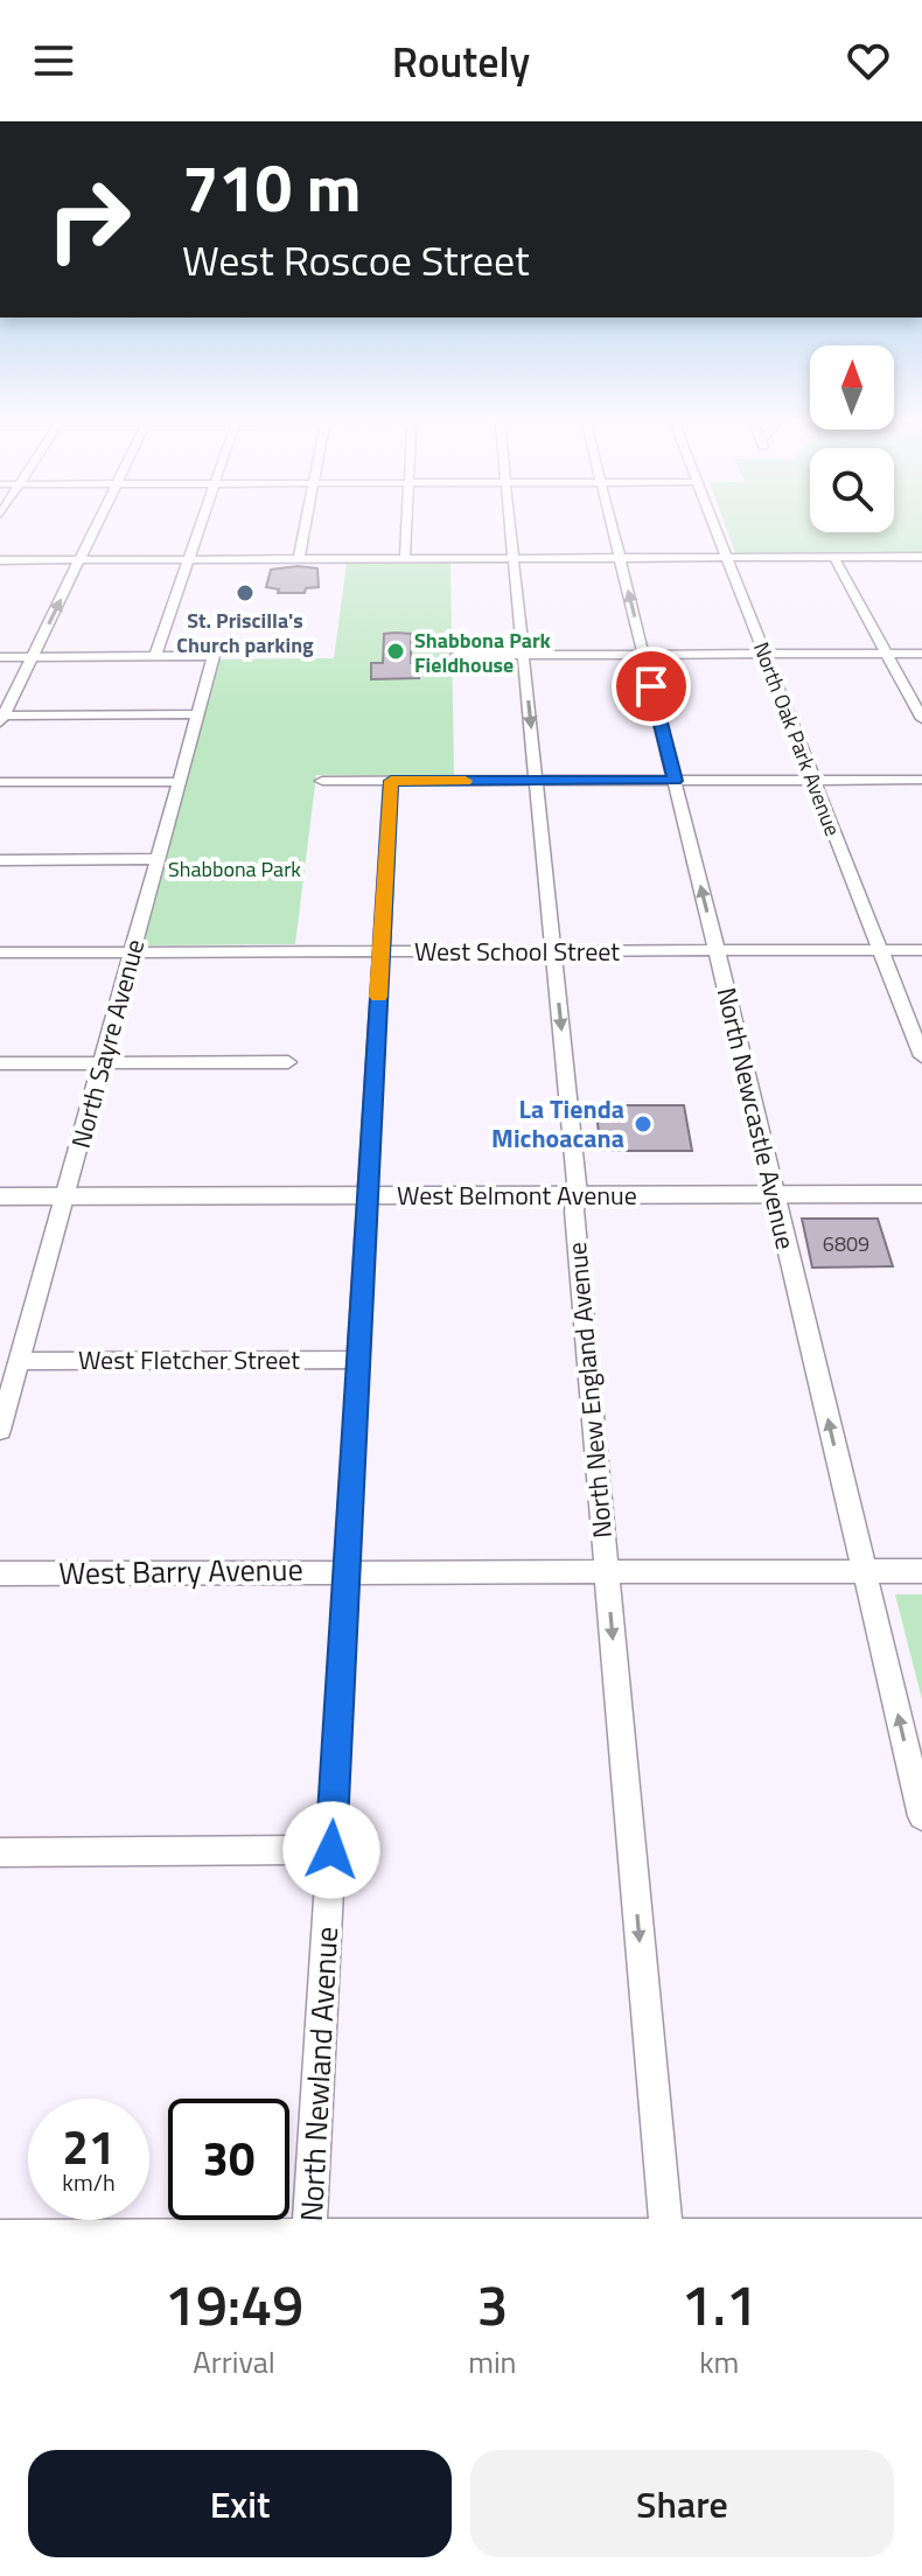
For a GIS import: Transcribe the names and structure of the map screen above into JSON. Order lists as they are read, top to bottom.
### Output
{
  "streets": {
    "main road": ["West Belmont Avenue"],
    "street": [
      "North Oak Park Avenue",
      "West School Street",
      "North Sayre Avenue",
      "North Newcastle Avenue",
      "West Fletcher Street",
      "North New England Avenue",
      "West Barry Avenue",
      "North Newland Avenue"
    ]
  },
  "crossings": [
    ["North Oak Park Avenue", "West School Street"],
    ["West School Street", "North Sayre Avenue"],
    ["West School Street", "North Newcastle Avenue"],
    ["West School Street", "North New England Avenue"],
    ["West School Street", "North Newland Avenue"],
    ["North Sayre Avenue", "West Belmont Avenue"],
    ["North Sayre Avenue", "West Fletcher Street"],
    ["North Newcastle Avenue", "West Belmont Avenue"],
    ["North Newcastle Avenue", "West Barry Avenue"],
    ["West Belmont Avenue", "North New England Avenue"],
    ["West Belmont Avenue", "North Newland Avenue"],
    ["West Fletcher Street", "North Newland Avenue"],
    ["North New England Avenue", "West Barry Avenue"],
    ["West Barry Avenue", "North Newland Avenue"]
  ],
  "one_way": ["North Newcastle Avenue", "North New England Avenue"],
  "parks": ["Shabbona Park"],
  "places": ["St. Priscilla's Church parking", "Shabbona Park Fieldhouse", "La Tienda Michoacana"],
  "house_numbers": ["6809"],
  "north": "top",
  "page": {
    "header": "Routely",
    "turn": ["710 m", "West Roscoe Street"],
    "speed": "21 km/h",
    "limit": "30",
    "eta": [
      "19:49",
      "Arrival",
      "3",
      "min",
      "1.1",
      "km"
    ],
    "buttons": ["Exit", "Share"]
  }
}
